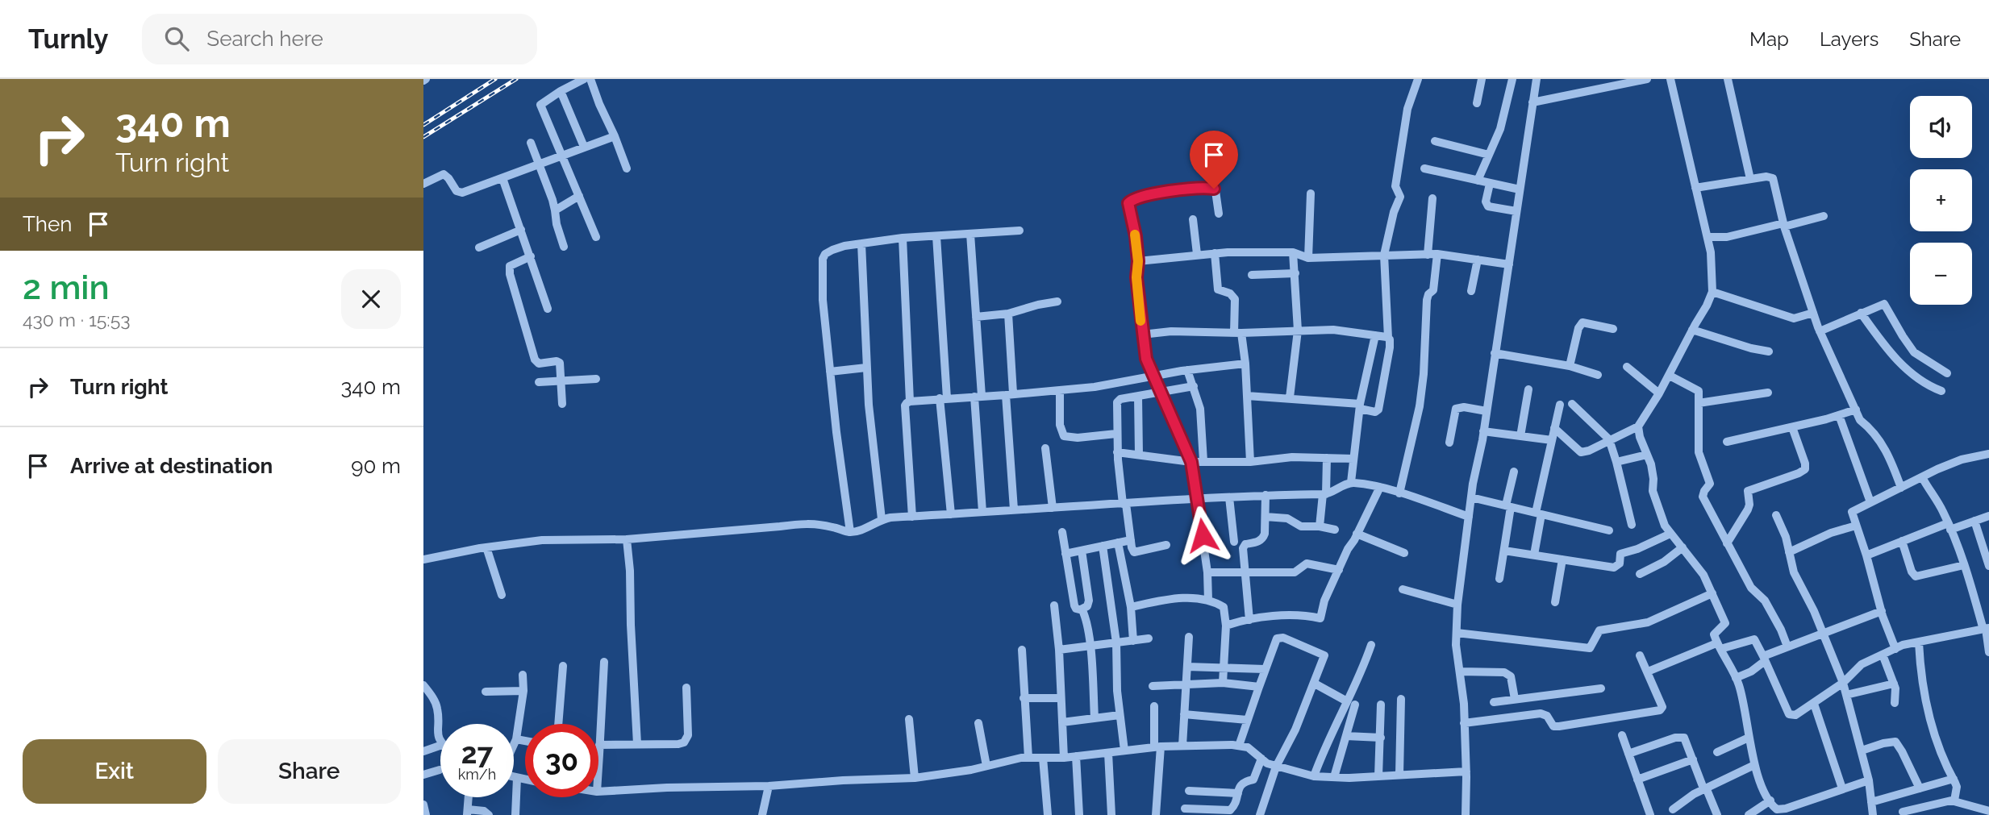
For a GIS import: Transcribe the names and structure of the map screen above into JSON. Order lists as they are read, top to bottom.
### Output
{
  "page": {
    "header": "Turnly",
    "search": "Search here",
    "nav": ["Map", "Layers", "Share"],
    "turn": ["340 m", "Turn right"],
    "map_buttons": ["+", "−"],
    "then": "Then",
    "heading": ["2 min", "430 m · 15:53"],
    "list": [
      {
        "name": "Turn right",
        "value": "340 m"
      },
      {
        "name": "Arrive at destination",
        "value": "90 m"
      }
    ],
    "speed": "27 km/h",
    "limit": "30",
    "buttons": ["Exit", "Share"]
  }
}
